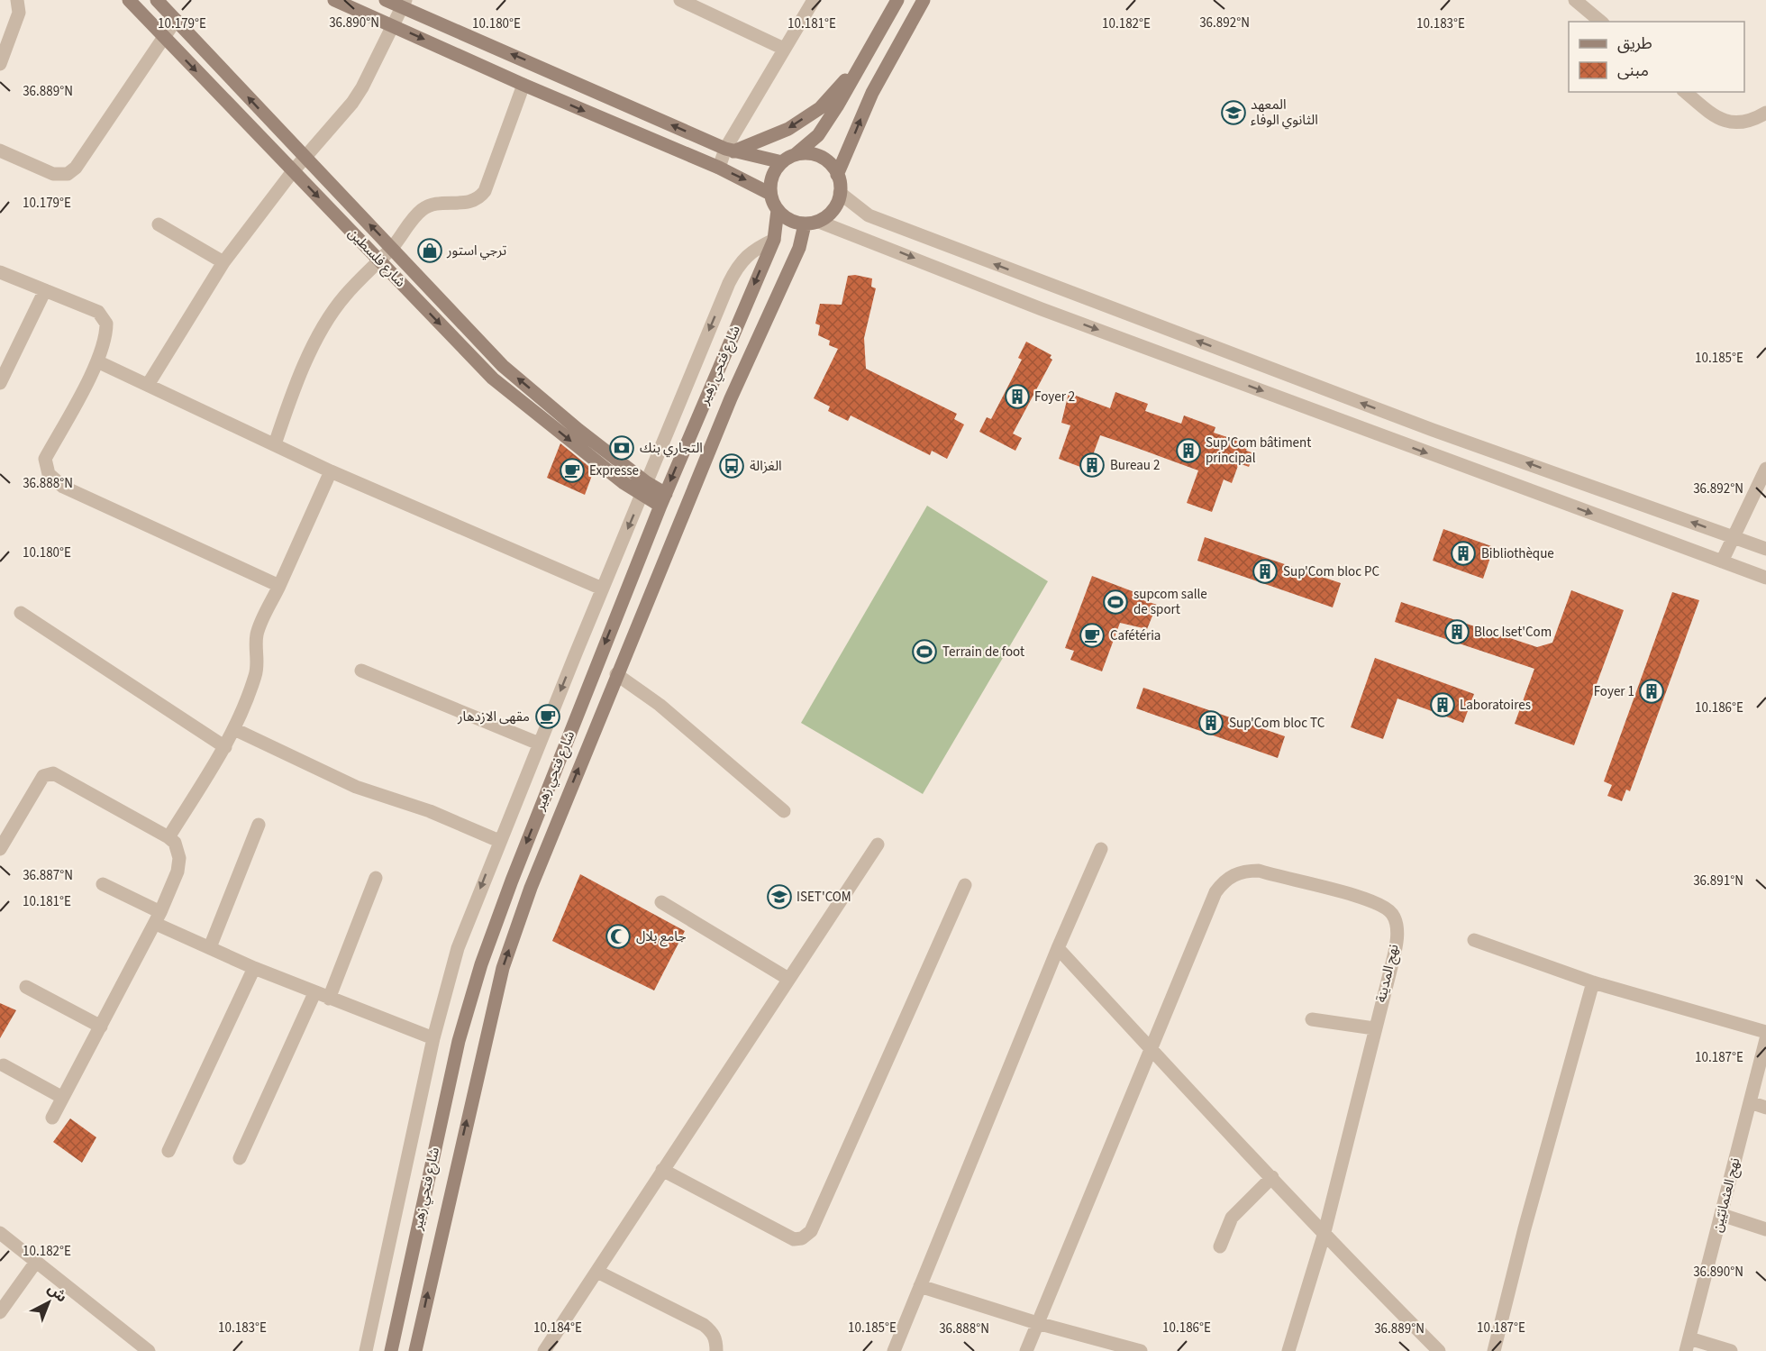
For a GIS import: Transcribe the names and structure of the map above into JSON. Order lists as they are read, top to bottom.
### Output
{
  "streets": {
    "street": [
      "شارع فلسطين",
      "شارع فتحي زهير",
      "نهج المدينة",
      "نهج العثمانيّين"
    ]
  },
  "places": {
    "school or university": ["المعهد الثانوي الوفاء", "ISET'COM"],
    "shop": ["ترجي استور"],
    "building": [
      "Foyer 2",
      "Sup'Com bâtiment principal",
      "Bureau 2",
      "Bibliothèque",
      "Sup'Com bloc PC",
      "Bloc Iset'Com",
      "Foyer 1",
      "Laboratoires",
      "Sup'Com bloc TC"
    ],
    "bank": ["التجاري بنك"],
    "bus stop": ["الغزالة"],
    "cafe": ["Expresse", "Cafétéria", "مقهى الازدهار"],
    "sports": ["supcom salle de sport", "Terrain de foot"],
    "mosque": ["جامع بلال"]
  },
  "legend": ["طريق", "مبنى"],
  "north": "top right",
  "coordinates": [
    "36.892°N",
    "36.890°N",
    "10.180°E",
    "10.181°E",
    "10.182°E",
    "10.183°E",
    "10.179°E",
    "36.889°N",
    "10.185°E",
    "36.888°N",
    "10.186°E",
    "36.887°N",
    "36.891°N",
    "10.187°E",
    "10.184°E"
  ]
}
